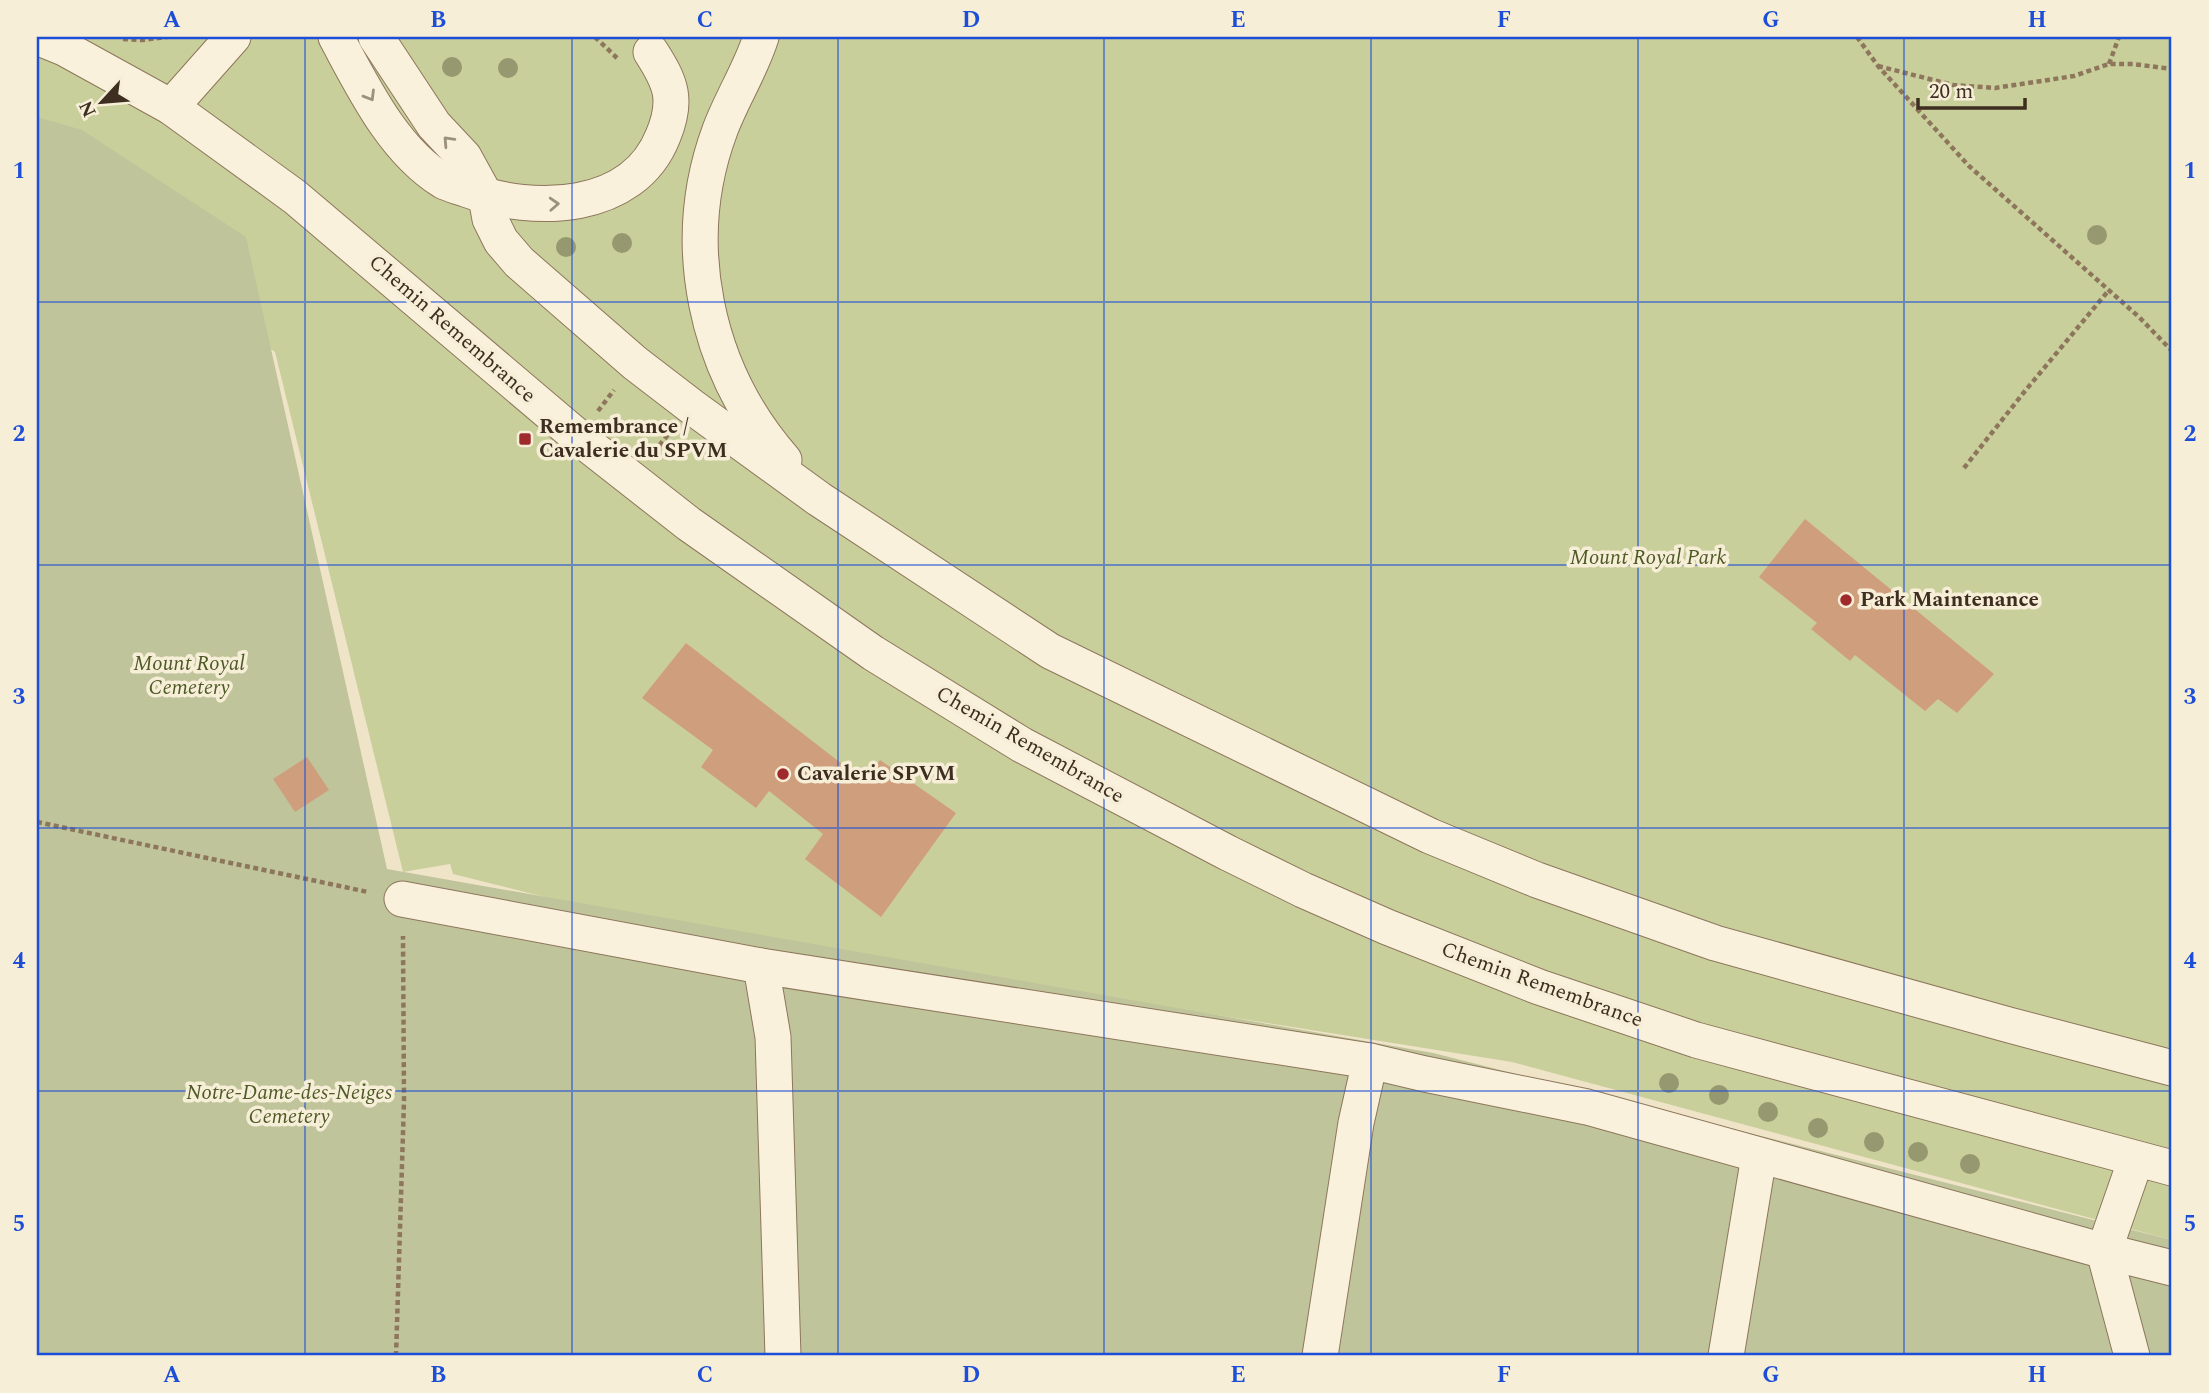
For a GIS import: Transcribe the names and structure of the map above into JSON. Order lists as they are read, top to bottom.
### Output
{
  "streets": {
    "street": ["Chemin Remembrance"]
  },
  "parks": ["Mount Royal Park", "Mount Royal Cemetery", "Notre-Dame-des-Neiges Cemetery"],
  "places": {
    "transit": ["Remembrance / Cavalerie du SPVM"],
    "other": ["Park Maintenance", "Cavalerie SPVM"]
  },
  "scale_bar": "20 m",
  "north": "bottom left",
  "grid": {
    "columns": [
      "A",
      "B",
      "C",
      "D",
      "E",
      "F",
      "G",
      "H"
    ],
    "rows": [
      "1",
      "2",
      "3",
      "4",
      "5"
    ]
  }
}
